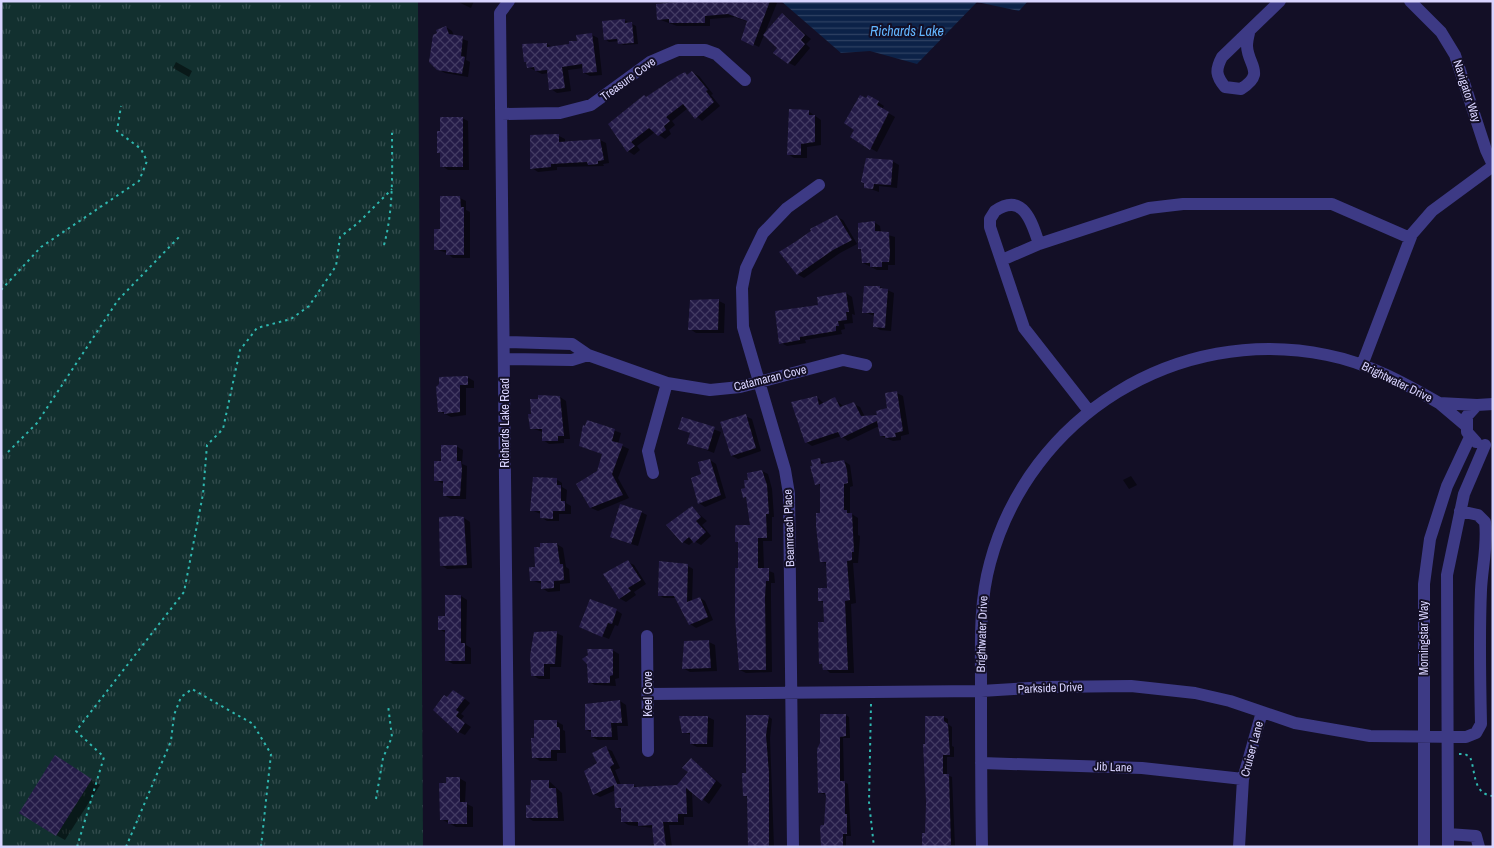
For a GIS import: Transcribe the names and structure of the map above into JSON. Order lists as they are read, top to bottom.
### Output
{
  "streets": {
    "street": [
      "Treasure Cove",
      "Navigator Way",
      "Catamaran Cove",
      "Brightwater Drive",
      "Richards Lake Road",
      "Beamreach Place",
      "Morningstar Way",
      "Parkside Drive",
      "Keel Cove",
      "Cruiser Lane",
      "Jib Lane"
    ]
  },
  "crossings": [
    ["Treasure Cove", "Richards Lake Road"],
    ["Catamaran Cove", "Richards Lake Road"],
    ["Catamaran Cove", "Beamreach Place"],
    ["Brightwater Drive", "Parkside Drive"],
    ["Brightwater Drive", "Jib Lane"],
    ["Beamreach Place", "Parkside Drive"],
    ["Morningstar Way", "Parkside Drive"],
    ["Parkside Drive", "Keel Cove"],
    ["Parkside Drive", "Cruiser Lane"],
    ["Cruiser Lane", "Jib Lane"]
  ],
  "water": ["Richards Lake"]
}
